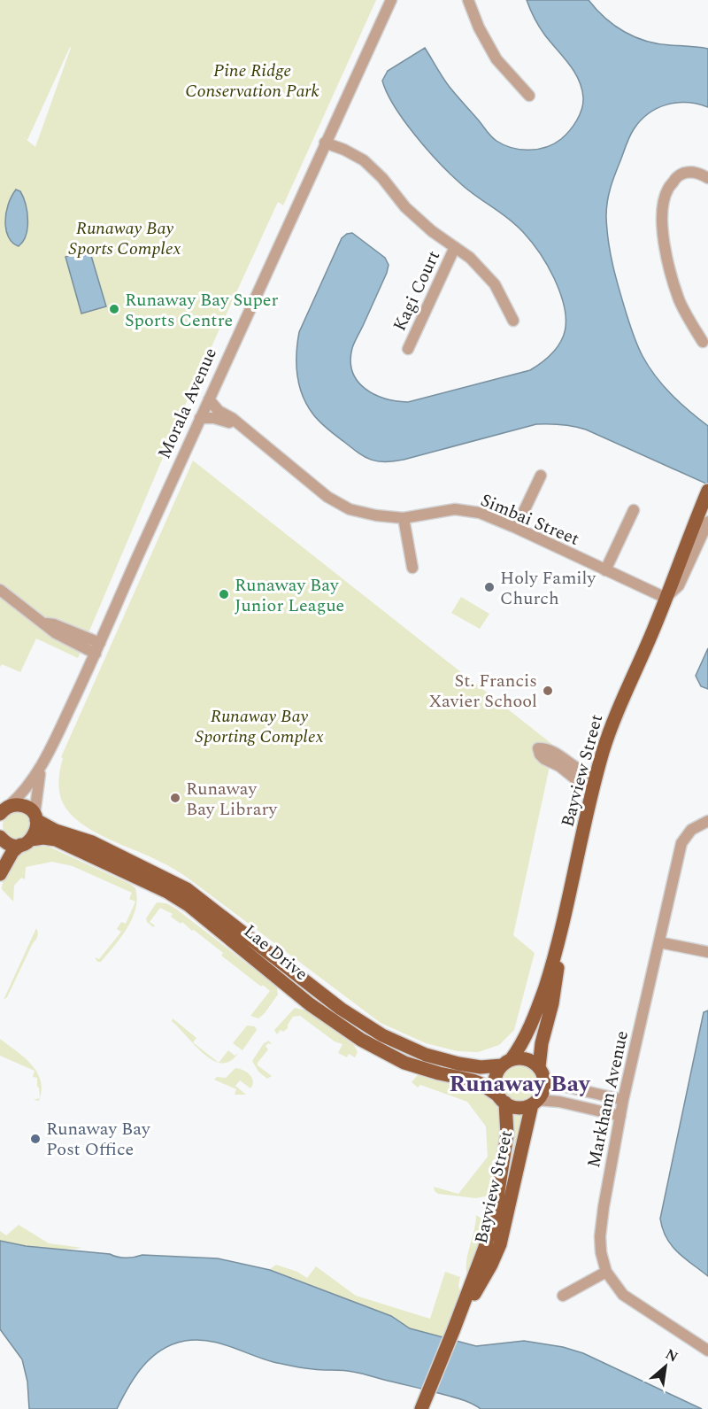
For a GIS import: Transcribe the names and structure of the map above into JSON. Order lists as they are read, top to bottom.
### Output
{
  "streets": {
    "main road": ["Bayview Street", "Lae Drive"],
    "street": [
      "Kagi Court",
      "Morala Avenue",
      "Simbai Street",
      "Markham Avenue"
    ]
  },
  "crossings": [
    ["Morala Avenue", "Simbai Street"],
    ["Morala Avenue", "Lae Drive"],
    ["Simbai Street", "Bayview Street"],
    ["Bayview Street", "Lae Drive"]
  ],
  "districts": ["Runaway Bay"],
  "parks": ["Pine Ridge Conservation Park", "Runaway Bay Sports Complex", "Runaway Bay Sporting Complex"],
  "places": [
    "Runaway Bay Super Sports Centre",
    "Holy Family Church",
    "Runaway Bay Junior League",
    "St. Francis Xavier School",
    "Runaway Bay Library",
    "Runaway Bay Post Office"
  ],
  "north": "top right"
}
